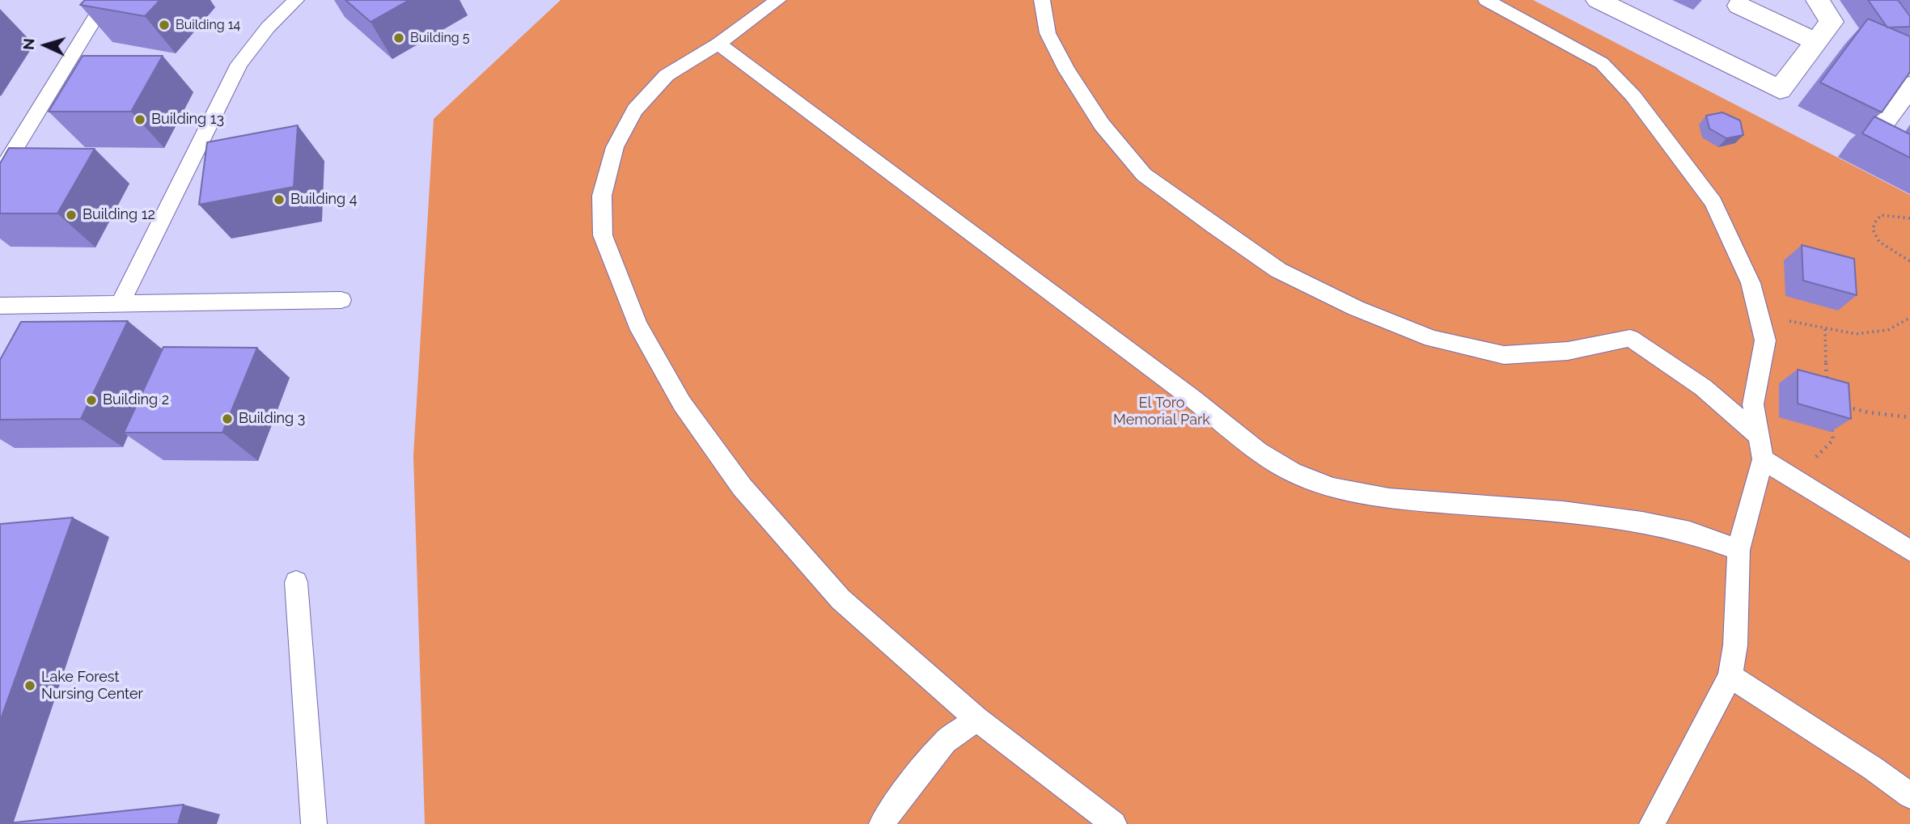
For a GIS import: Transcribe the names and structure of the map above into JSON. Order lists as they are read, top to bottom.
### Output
{
  "parks": ["El Toro Memorial Park"],
  "places": [
    "Building 14",
    "Building 5",
    "Building 13",
    "Building 4",
    "Building 12",
    "Building 2",
    "Building 3",
    "Lake Forest Nursing Center"
  ],
  "north": "left"
}
